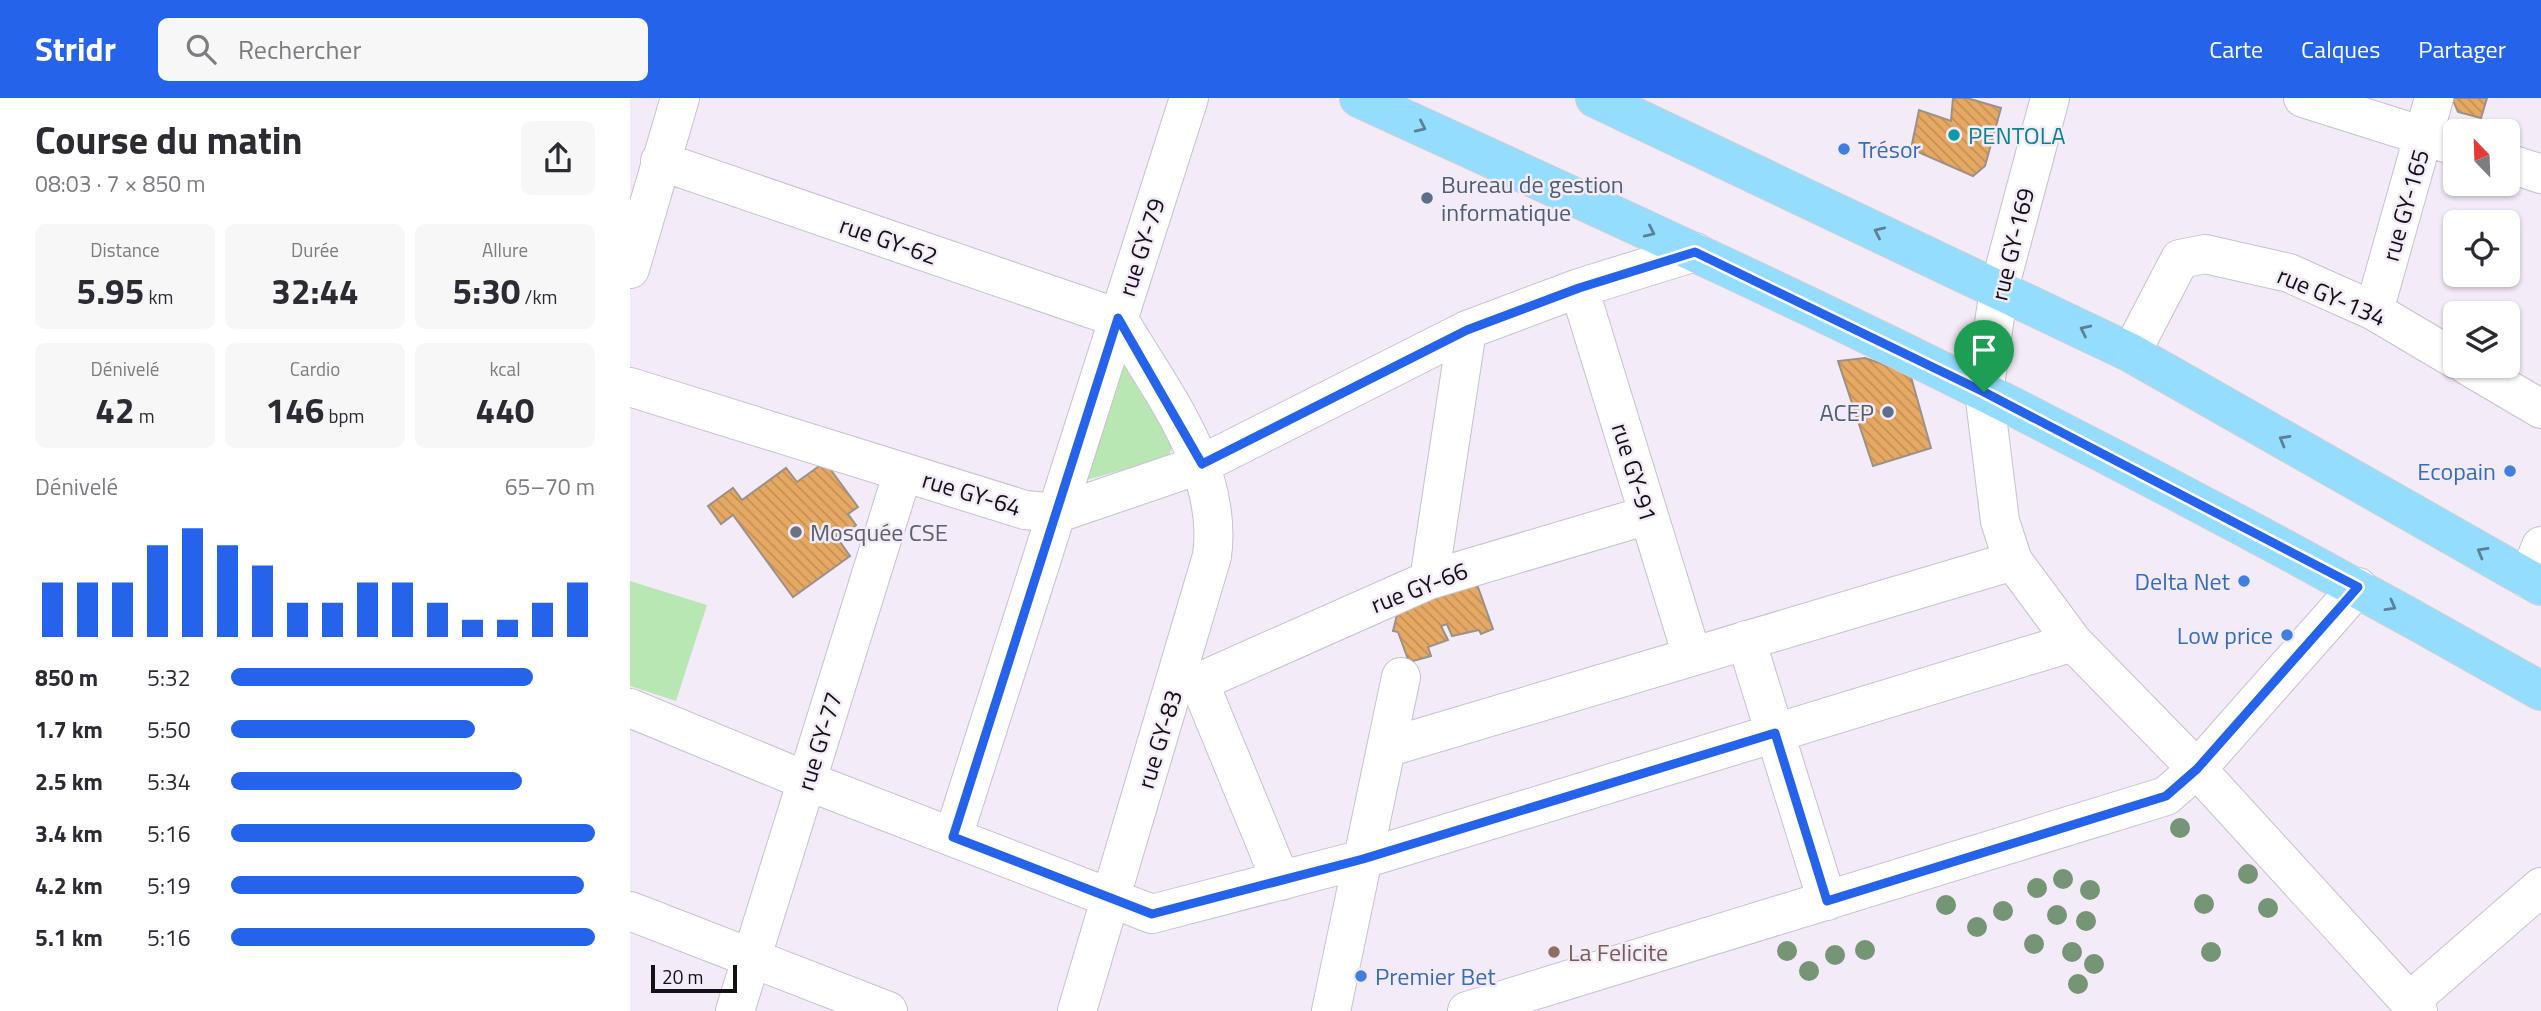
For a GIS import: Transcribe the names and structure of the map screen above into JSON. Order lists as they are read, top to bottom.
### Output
{
  "streets": {
    "street": [
      "rue GY-165",
      "rue GY-62",
      "rue GY-169",
      "rue GY-79",
      "rue GY-134",
      "rue GY-91",
      "rue GY-64",
      "rue GY-66",
      "rue GY-83",
      "rue GY-77"
    ]
  },
  "crossings": [
    ["rue GY-165", "rue GY-134"],
    ["rue GY-62", "rue GY-79"],
    ["rue GY-79", "rue GY-64"],
    ["rue GY-91", "rue GY-64"],
    ["rue GY-91", "rue GY-66"],
    ["rue GY-64", "rue GY-83"],
    ["rue GY-64", "rue GY-77"],
    ["rue GY-66", "rue GY-83"]
  ],
  "places": [
    "PENTOLA",
    "Trésor",
    "Bureau de gestion informatique",
    "ACEP",
    "Ecopain",
    "Mosquée CSE",
    "Delta Net",
    "Low price",
    "La Felicite",
    "Premier Bet"
  ],
  "scale_bar": "20 m",
  "north": "top left",
  "page": {
    "header": "Stridr",
    "search": "Rechercher",
    "nav": ["Carte", "Calques", "Partager"],
    "heading": ["Course du matin", "08:03 · 7 × 850 m"],
    "stats": [
      ["Distance", "5.95 km"],
      ["Durée", "32:44"],
      ["Allure", "5:30 /km"],
      ["Dénivelé", "42 m"],
      ["Cardio", "146 bpm"],
      ["kcal", "440"]
    ],
    "chart": ["Dénivelé", "65–70 m"],
    "list": [
      {
        "name": "850 m",
        "note": "5:32"
      },
      {
        "name": "1.7 km",
        "note": "5:50"
      },
      {
        "name": "2.5 km",
        "note": "5:34"
      },
      {
        "name": "3.4 km",
        "note": "5:16"
      },
      {
        "name": "4.2 km",
        "note": "5:19"
      },
      {
        "name": "5.1 km",
        "note": "5:16"
      }
    ],
    "scale": "20 m"
  }
}
